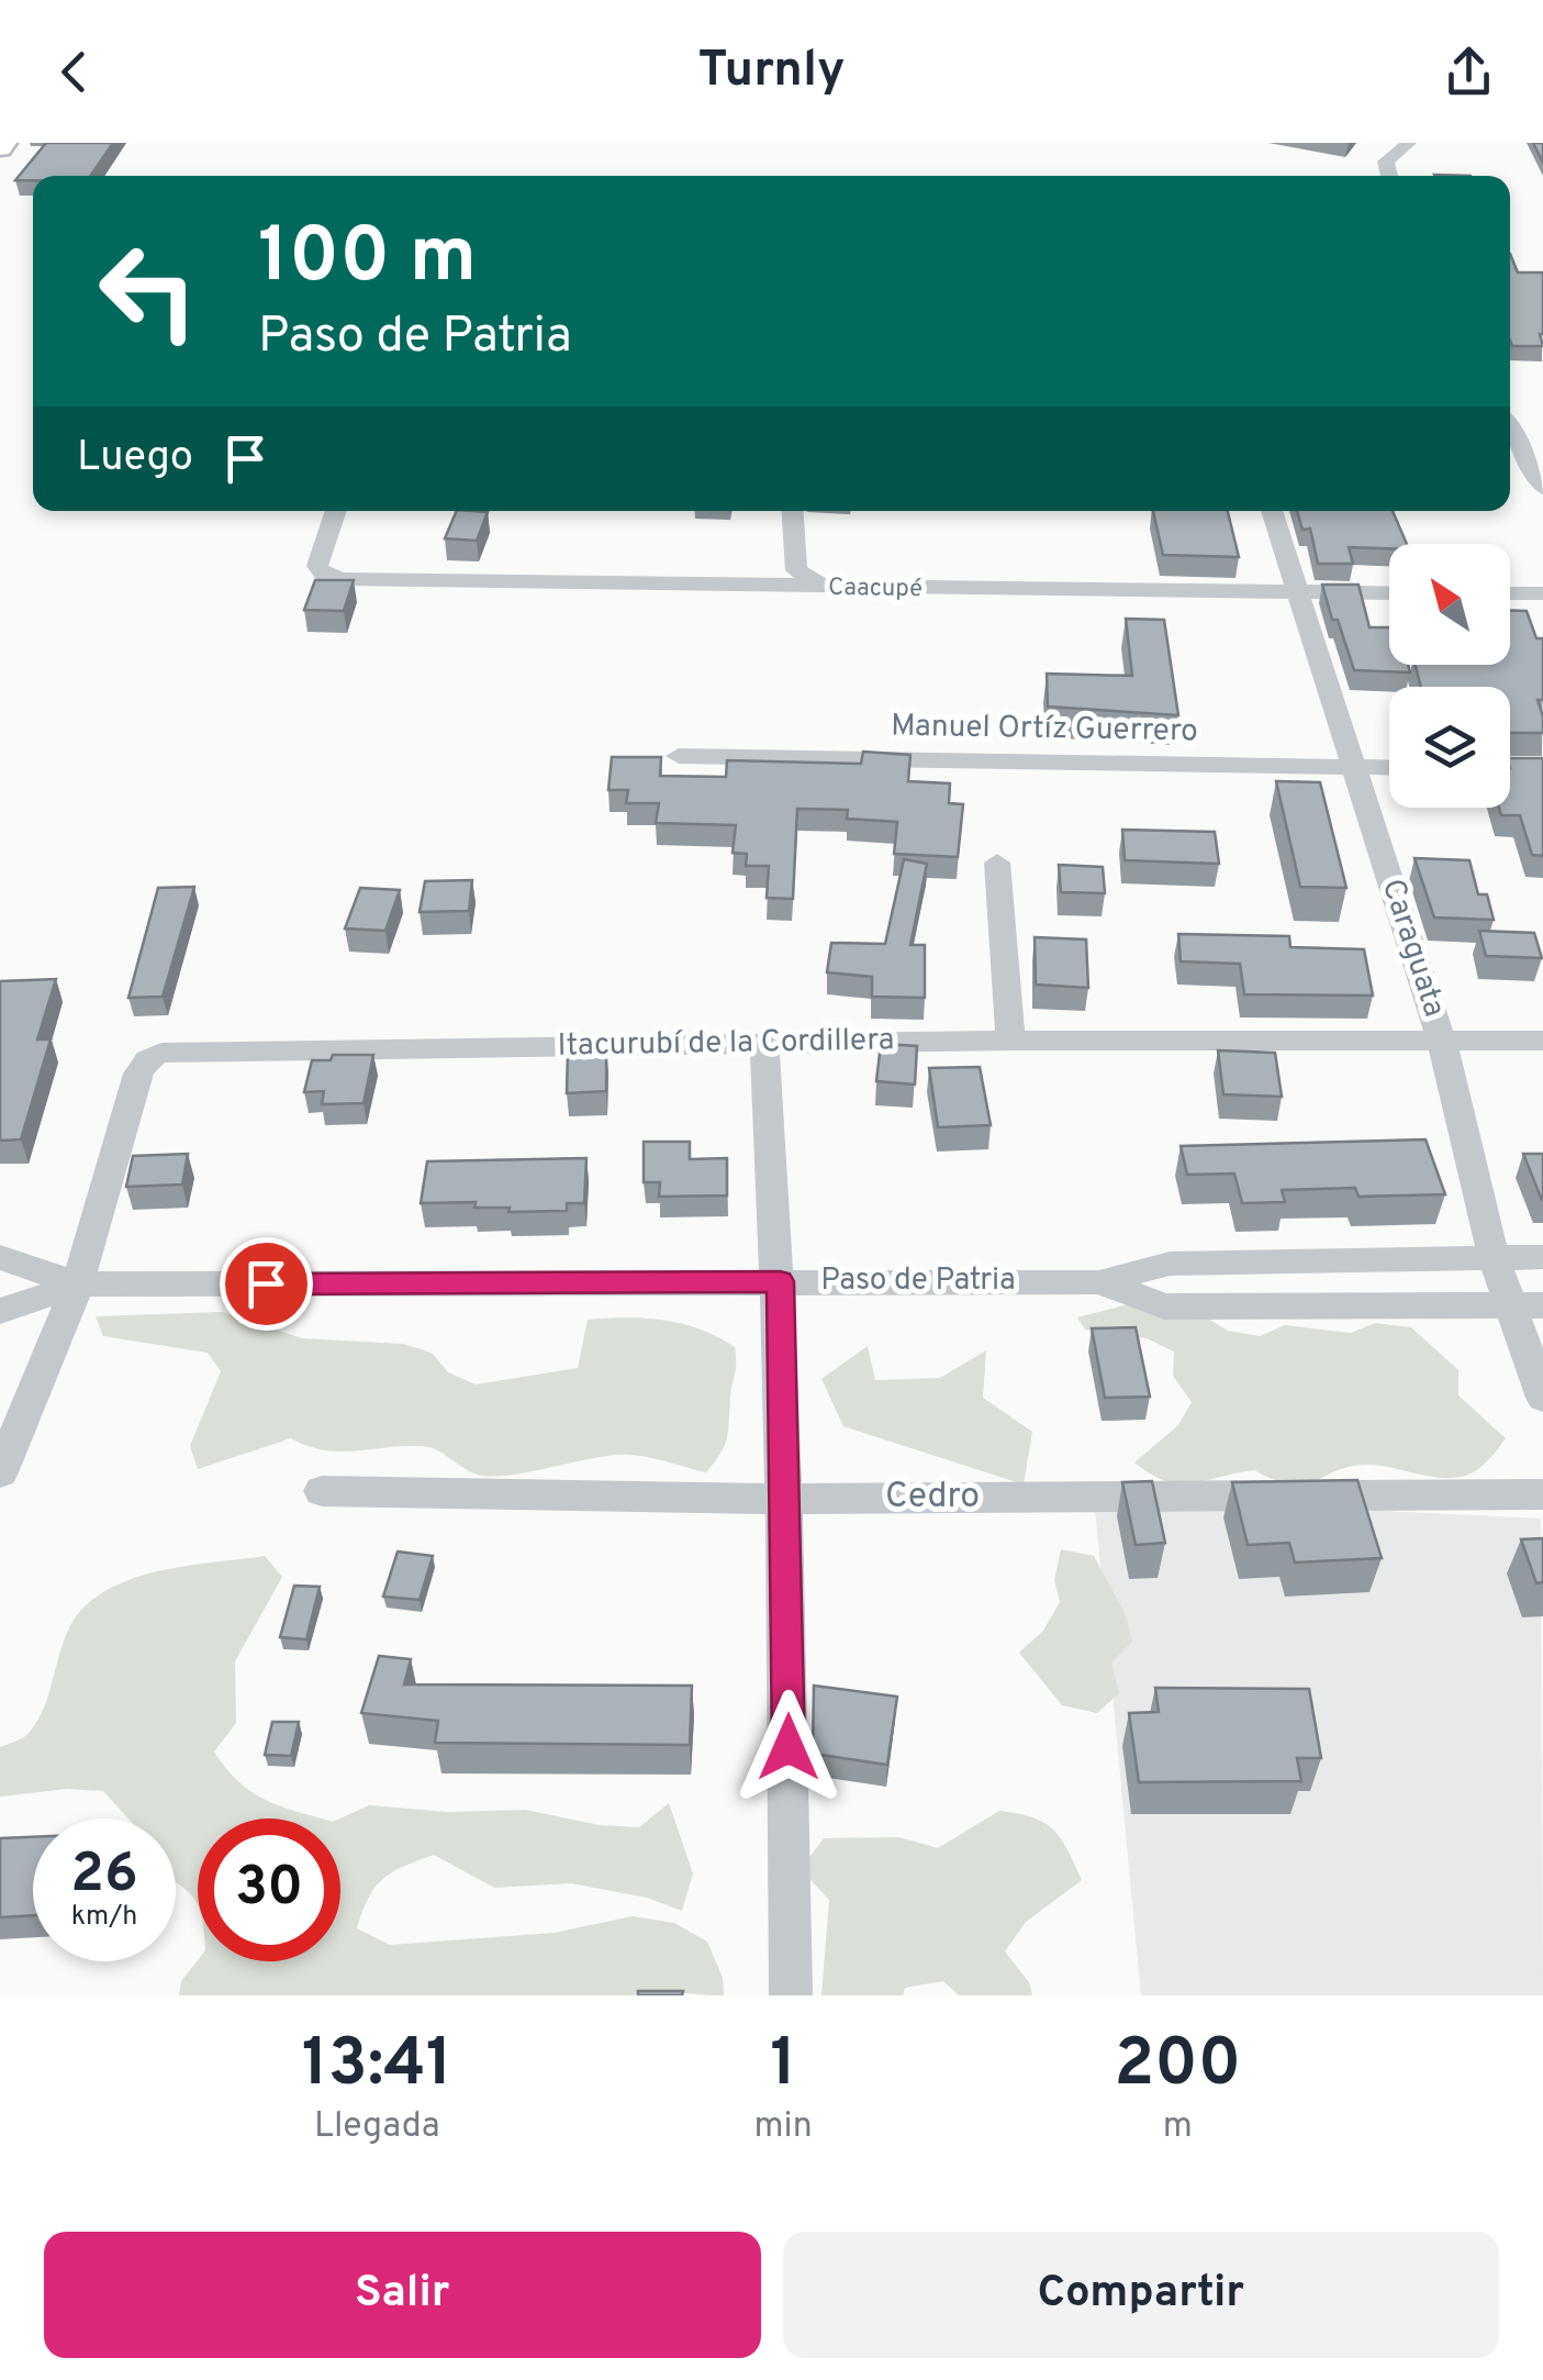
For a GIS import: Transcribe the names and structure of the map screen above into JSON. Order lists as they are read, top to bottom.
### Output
{
  "streets": {
    "street": [
      "Caacupé",
      "Manuel Ortíz Guerrero",
      "Caraguata",
      "Itacurubí de la Cordillera",
      "Paso de Patria",
      "Cedro"
    ]
  },
  "crossings": [
    ["Caacupé", "Caraguata"],
    ["Manuel Ortíz Guerrero", "Caraguata"],
    ["Caraguata", "Itacurubí de la Cordillera"],
    ["Caraguata", "Paso de Patria"],
    ["Itacurubí de la Cordillera", "Paso de Patria"]
  ],
  "north": "top left",
  "page": {
    "header": "Turnly",
    "turn": ["100 m", "Paso de Patria"],
    "then": "Luego",
    "speed": "26 km/h",
    "limit": "30",
    "eta": [
      "13:41",
      "Llegada",
      "1",
      "min",
      "200",
      "m"
    ],
    "buttons": ["Salir", "Compartir"]
  }
}
